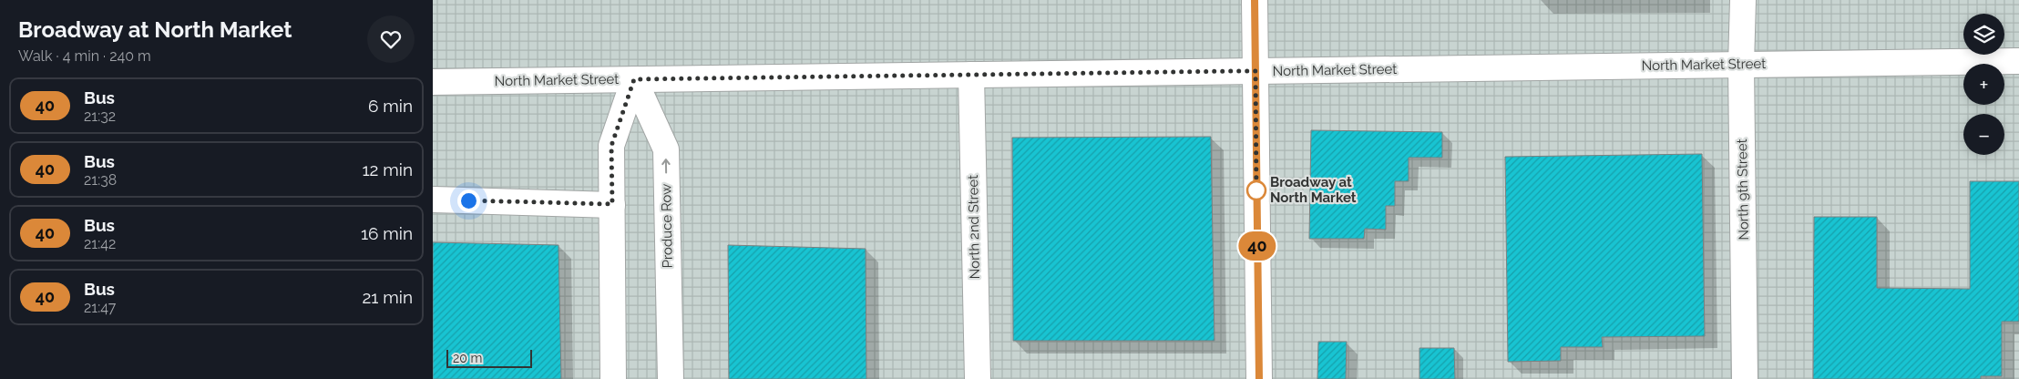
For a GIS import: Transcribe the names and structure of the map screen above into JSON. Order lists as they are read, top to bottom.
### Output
{
  "streets": {
    "street": [
      "North Market Street",
      "North 9th Street",
      "Produce Row",
      "North 2nd Street"
    ]
  },
  "crossings": [
    ["North Market Street", "North 9th Street"],
    ["North Market Street", "Produce Row"],
    ["North Market Street", "North 2nd Street"]
  ],
  "places": ["Broadway at North Market"],
  "lines": ["bus line 40"],
  "scale_bar": "20 m",
  "page": {
    "heading": ["Broadway at North Market", "Walk · 4 min · 240 m"],
    "on_map": "40",
    "map_buttons": ["+", "−"],
    "list": [
      {
        "mark": "40",
        "name": "Bus",
        "note": "21:32",
        "value": "6 min"
      },
      {
        "mark": "40",
        "name": "Bus",
        "note": "21:38",
        "value": "12 min"
      },
      {
        "mark": "40",
        "name": "Bus",
        "note": "21:42",
        "value": "16 min"
      },
      {
        "mark": "40",
        "name": "Bus",
        "note": "21:47",
        "value": "21 min"
      }
    ],
    "scale": "20 m"
  }
}
